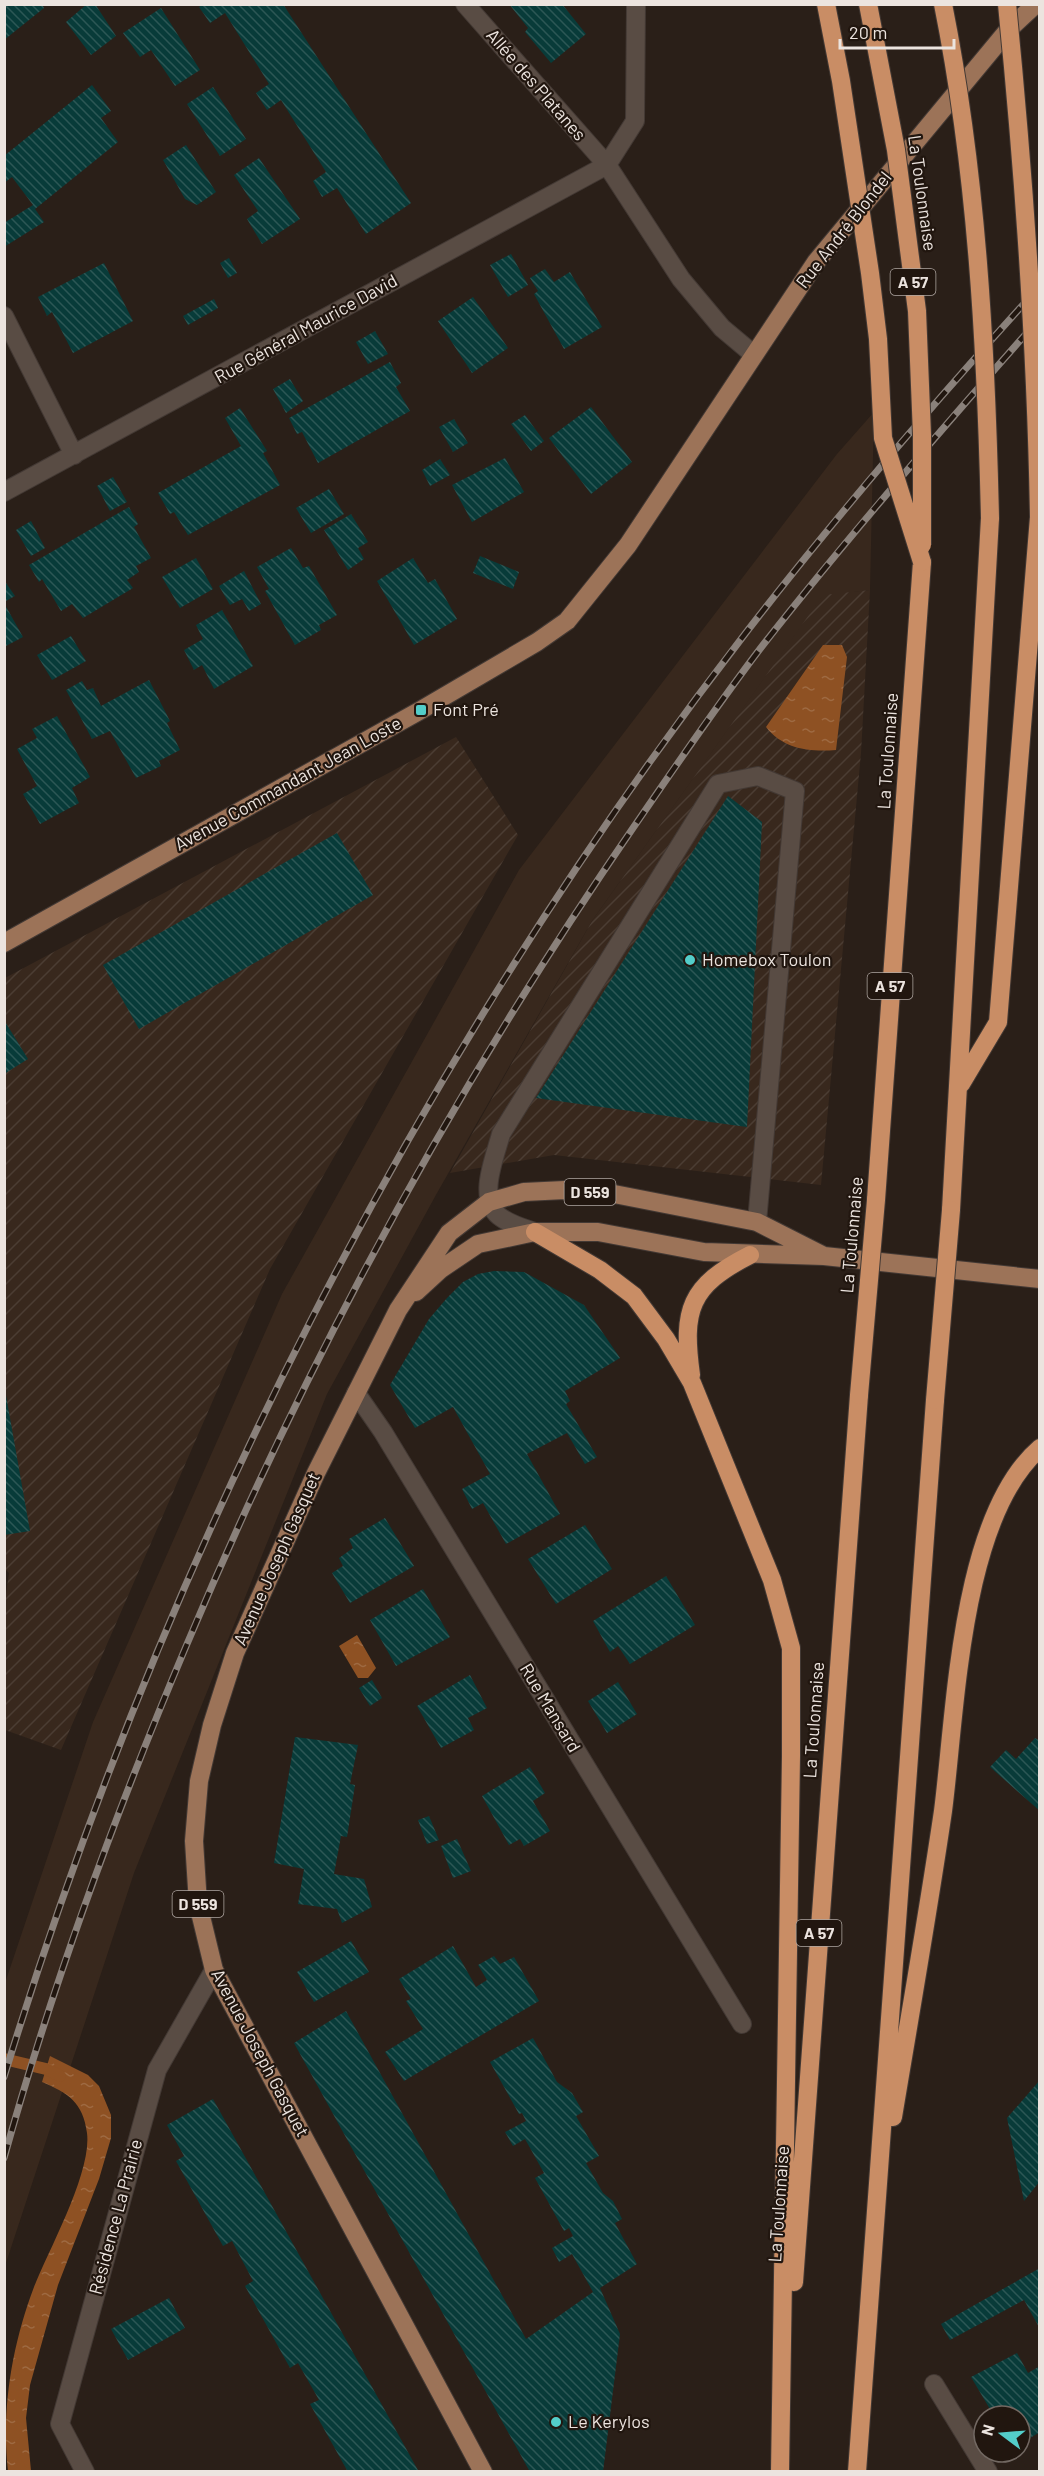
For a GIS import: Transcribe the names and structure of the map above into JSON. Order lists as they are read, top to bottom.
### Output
{
  "streets": {
    "highway": ["La Toulonnaise", "A 57"],
    "main road": [
      "Rue André Blondel",
      "Avenue Commandant Jean Loste",
      "D 559",
      "Avenue Joseph Gasquet"
    ],
    "street": [
      "Allée des Platanes",
      "Rue Général Maurice David",
      "Rue Mansard",
      "Résidence La Prairie"
    ]
  },
  "crossings": [
    ["Allée des Platanes", "Rue André Blondel"],
    ["Allée des Platanes", "Rue Général Maurice David"],
    ["Allée des Platanes", "Avenue Commandant Jean Loste"],
    ["Rue André Blondel", "Avenue Commandant Jean Loste"],
    ["Avenue Joseph Gasquet", "Rue Mansard"],
    ["Avenue Joseph Gasquet", "Résidence La Prairie"]
  ],
  "places": {
    "transit": ["Font Pré"],
    "other": ["Homebox Toulon", "Le Kerylos"]
  },
  "scale_bar": "20 m",
  "north": "left"
}
